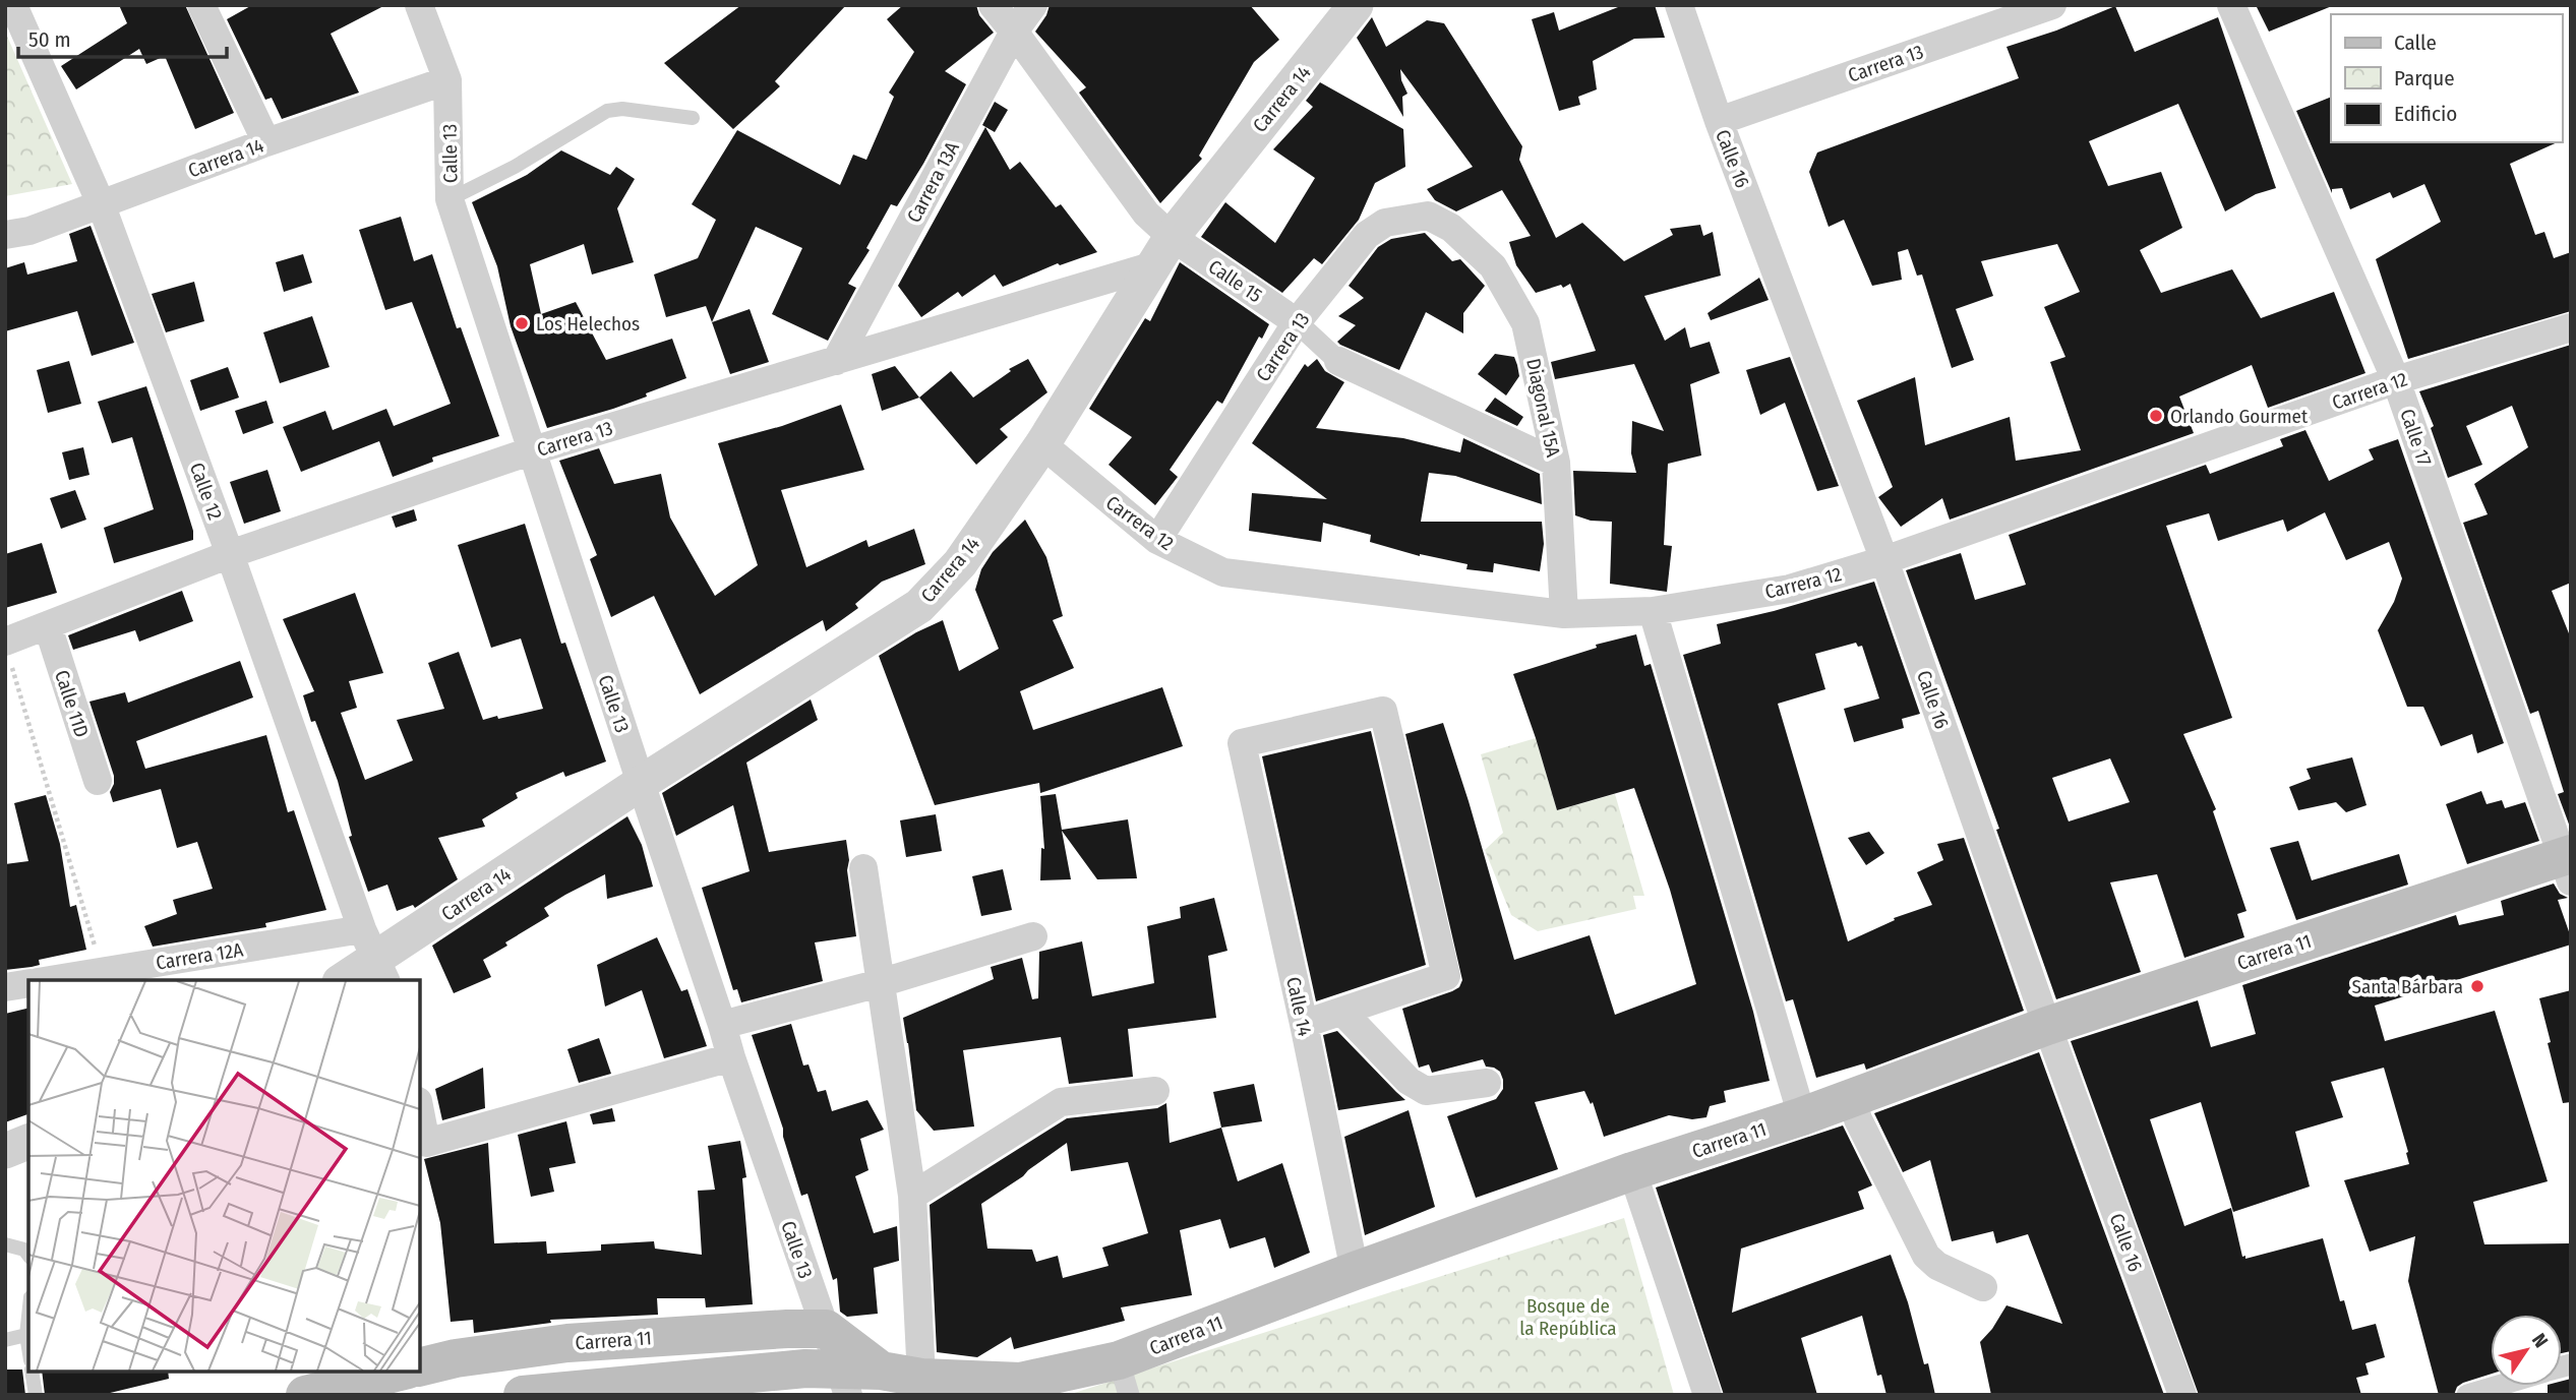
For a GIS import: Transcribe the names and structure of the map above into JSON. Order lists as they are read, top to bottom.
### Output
{
  "streets": {
    "main road": ["Carrera 11"],
    "street": [
      "Carrera 13",
      "Carrera 14",
      "Calle 13",
      "Calle 16",
      "Carrera 13A",
      "Calle 15",
      "Carrera 12",
      "Diagonal 15A",
      "Calle 17",
      "Calle 12",
      "Calle 11D",
      "Carrera 12A",
      "Calle 14"
    ]
  },
  "crossings": [
    ["Carrera 13", "Carrera 14"],
    ["Carrera 13", "Calle 13"],
    ["Carrera 13", "Calle 16"],
    ["Carrera 13", "Carrera 13A"],
    ["Carrera 13", "Calle 15"],
    ["Carrera 13", "Carrera 12"],
    ["Carrera 13", "Diagonal 15A"],
    ["Carrera 13", "Calle 12"],
    ["Carrera 13", "Calle 11D"],
    ["Carrera 14", "Calle 13"],
    ["Carrera 14", "Calle 15"],
    ["Carrera 14", "Carrera 12"],
    ["Carrera 14", "Calle 12"],
    ["Carrera 14", "Carrera 12A"],
    ["Calle 13", "Carrera 11"],
    ["Calle 16", "Carrera 12"],
    ["Calle 16", "Carrera 11"],
    ["Carrera 13A", "Calle 15"],
    ["Calle 15", "Diagonal 15A"],
    ["Carrera 12", "Diagonal 15A"],
    ["Carrera 12", "Calle 17"],
    ["Calle 17", "Carrera 11"],
    ["Calle 12", "Carrera 12A"],
    ["Carrera 11", "Calle 14"]
  ],
  "parks": ["Bosque de la República"],
  "places": ["Los Helechos", "Orlando Gourmet", "Santa Bárbara"],
  "legend": ["Calle", "Parque", "Edificio"],
  "scale_bar": "50 m",
  "north": "top right"
}
